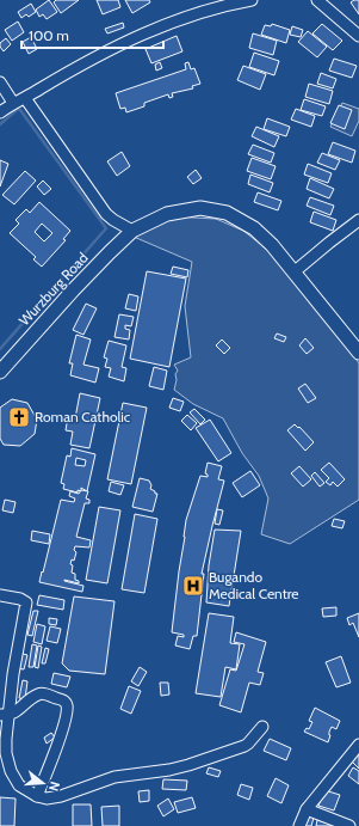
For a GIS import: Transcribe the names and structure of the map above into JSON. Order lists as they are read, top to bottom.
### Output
{
  "streets": {
    "main road": ["Wurzburg Road"]
  },
  "places": {
    "church": ["Roman Catholic"],
    "hospital": ["Bugando Medical Centre"]
  },
  "scale_bar": "100 m",
  "north": "right"
}
